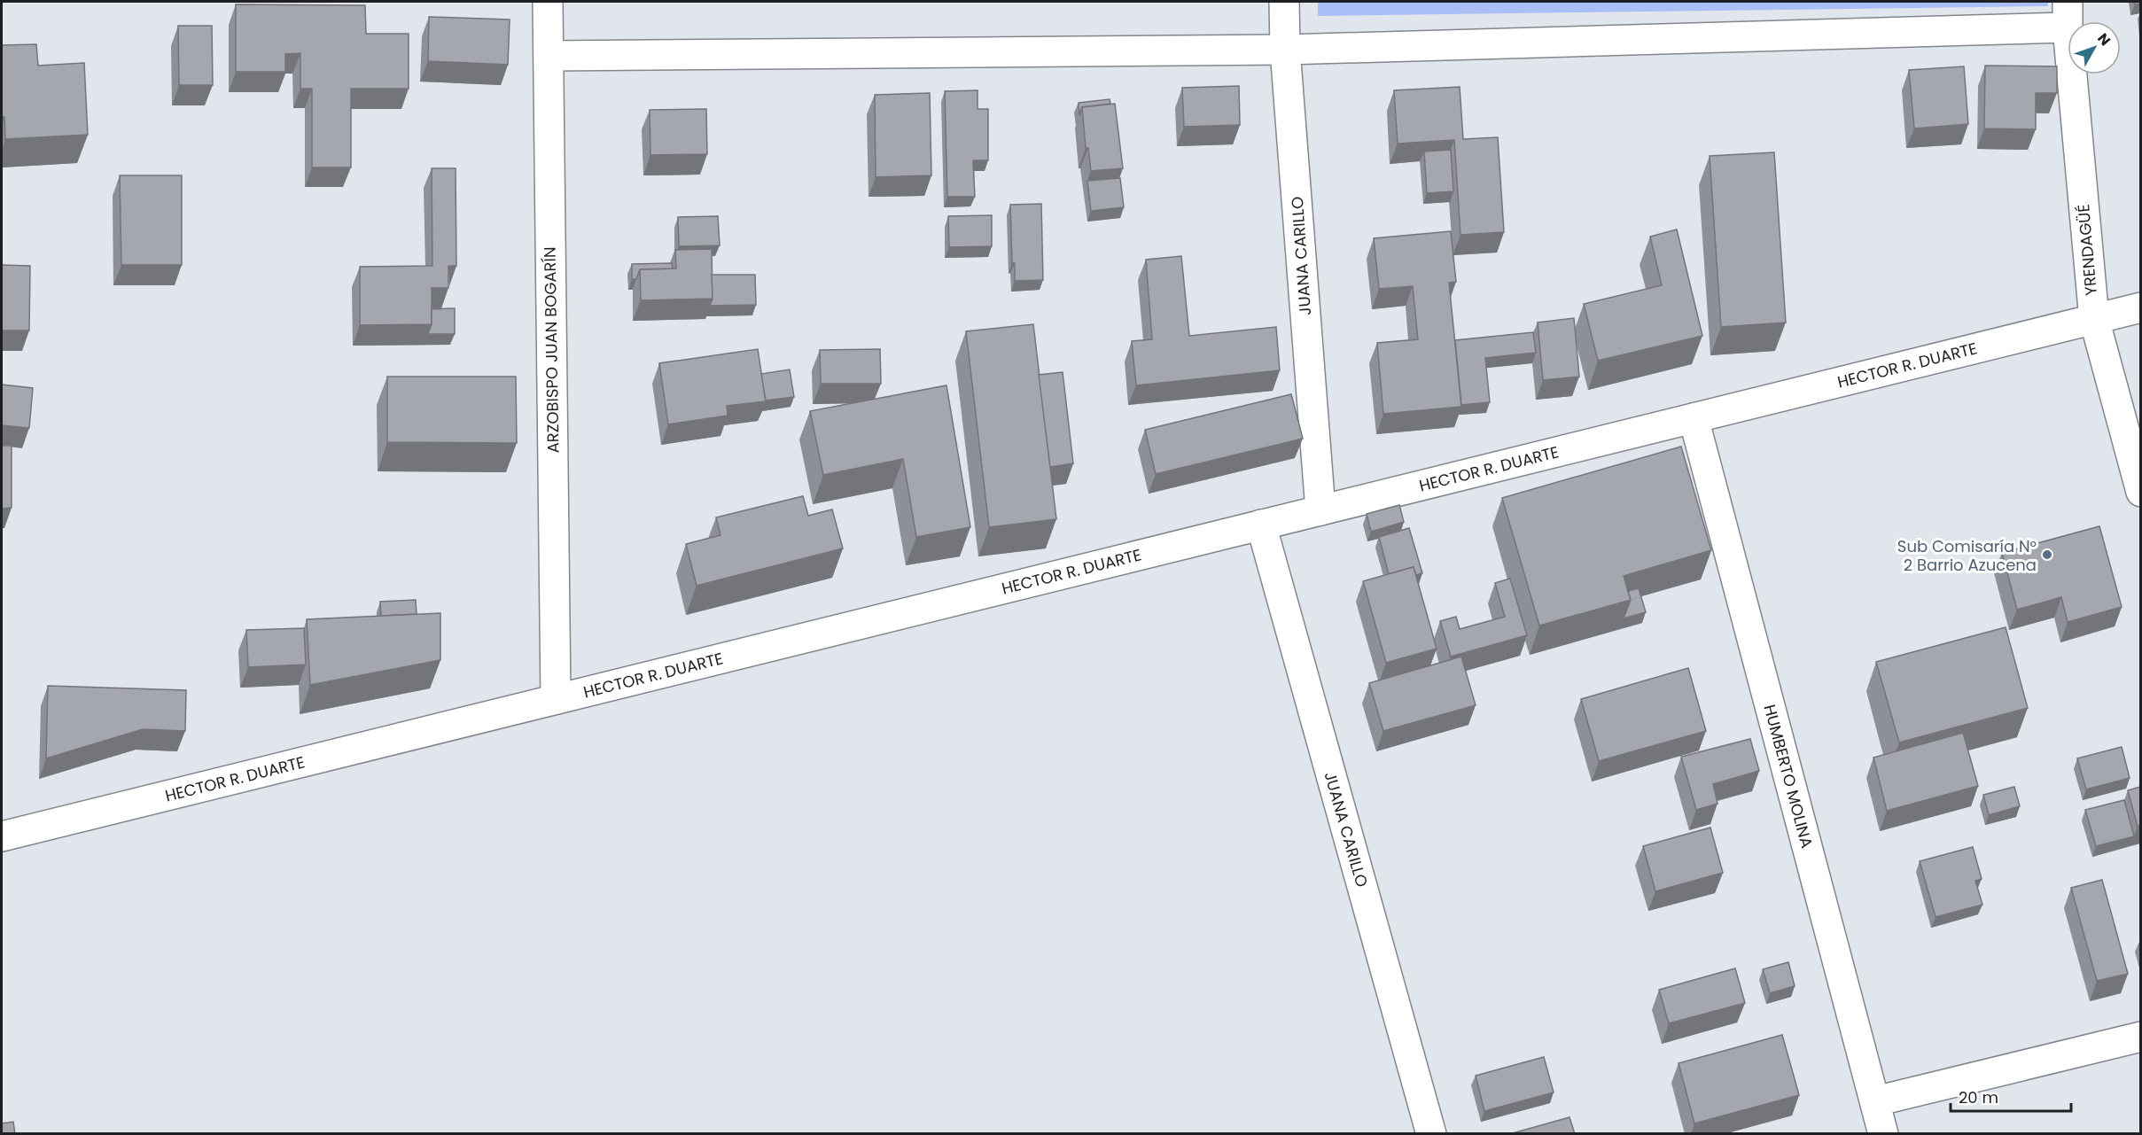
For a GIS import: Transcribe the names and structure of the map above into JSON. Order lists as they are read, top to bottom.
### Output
{
  "streets": {
    "street": [
      "YRENDAGÜÉ",
      "JUANA CARILLO",
      "ARZOBISPO JUAN BOGARÍN",
      "HECTOR R. DUARTE",
      "HUMBERTO MOLINA"
    ]
  },
  "crossings": [
    ["YRENDAGÜÉ", "HECTOR R. DUARTE"],
    ["JUANA CARILLO", "HECTOR R. DUARTE"],
    ["ARZOBISPO JUAN BOGARÍN", "HECTOR R. DUARTE"],
    ["HECTOR R. DUARTE", "HUMBERTO MOLINA"]
  ],
  "places": ["Sub Comisaría N° 2 Barrio Azucena"],
  "scale_bar": "20 m",
  "north": "top right"
}
